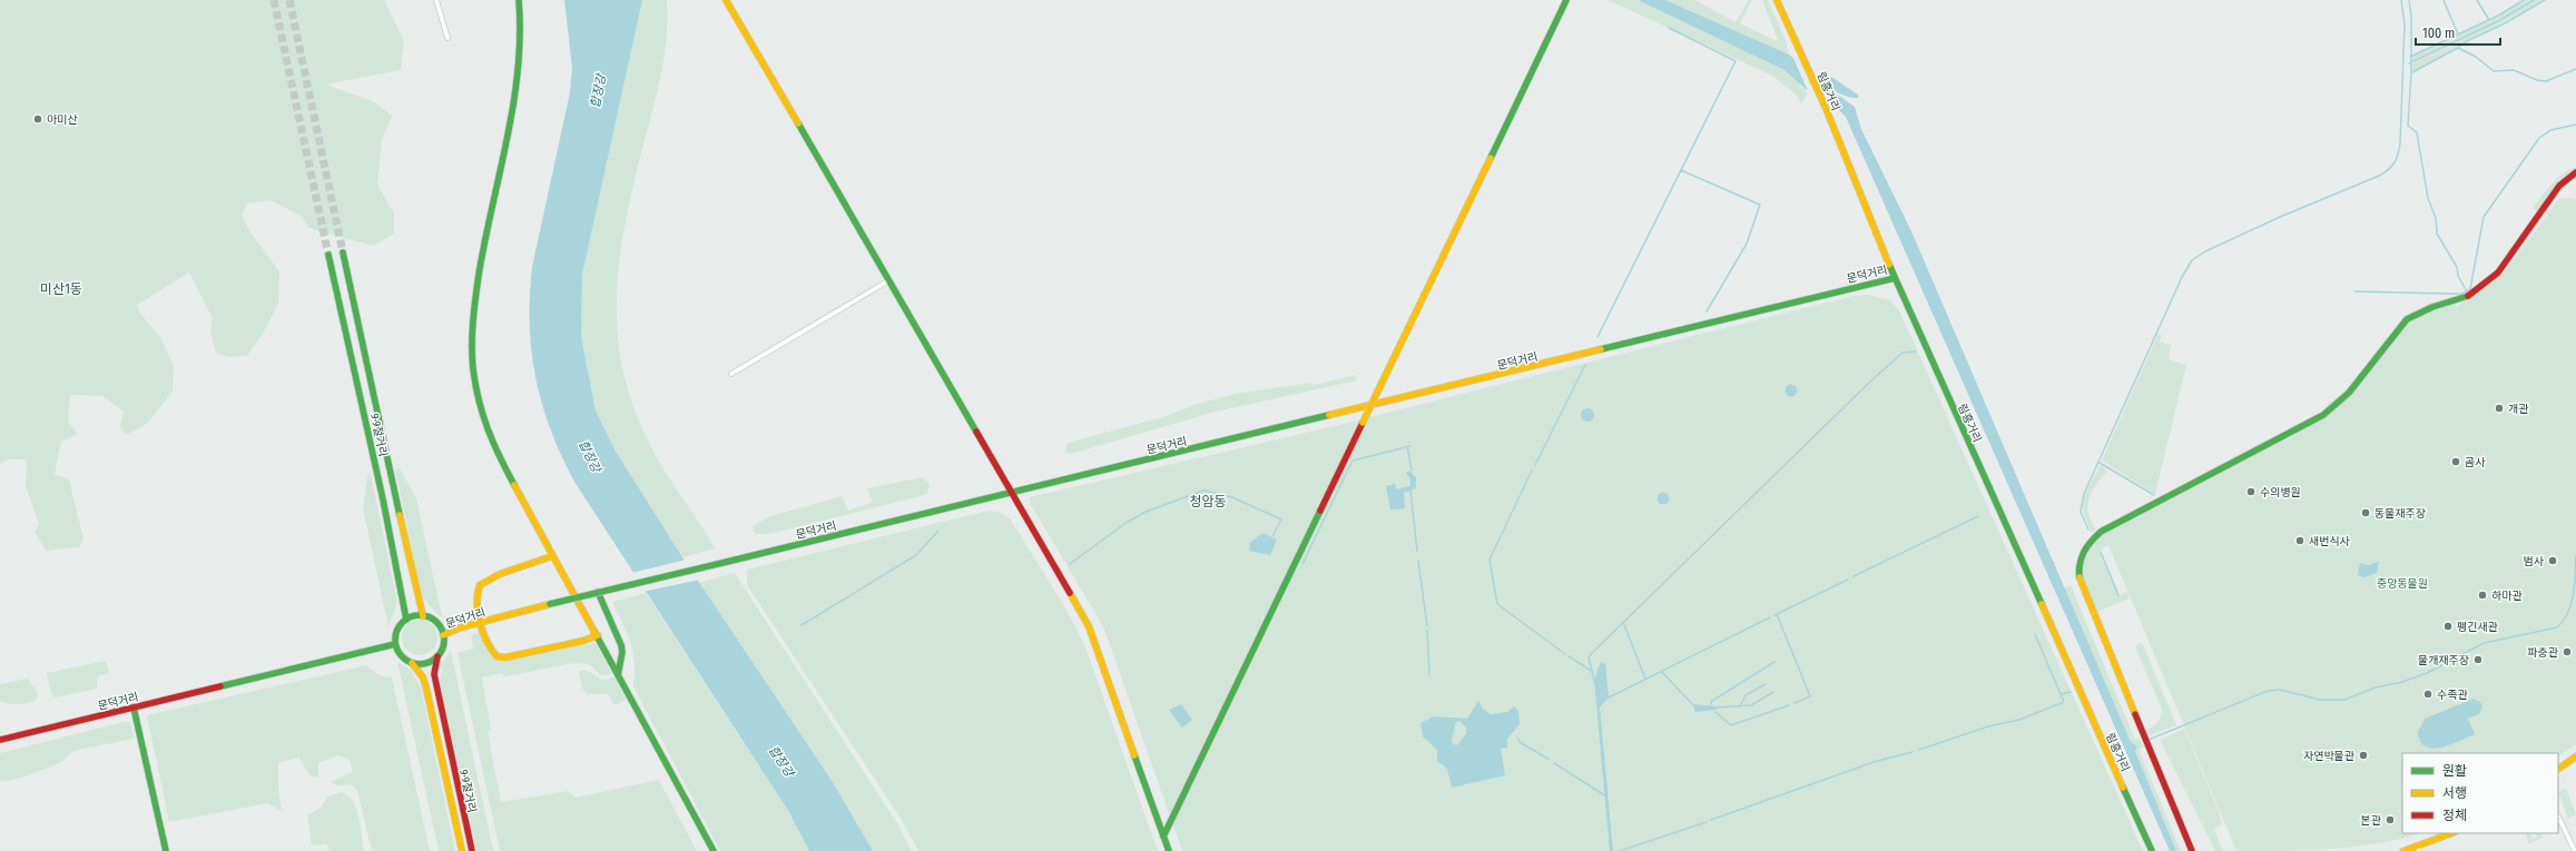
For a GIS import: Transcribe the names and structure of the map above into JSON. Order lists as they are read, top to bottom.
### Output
{
  "streets": {
    "main road": ["림흥거리", "문덕거리", "9·9절거리"]
  },
  "crossings": [
    ["림흥거리", "문덕거리"],
    ["문덕거리", "9·9절거리"]
  ],
  "districts": ["미산1동", "청암동"],
  "water": ["합장강"],
  "parks": ["중앙동물원"],
  "places": [
    "아미산",
    "개관",
    "곰사",
    "수의병원",
    "동물재주장",
    "새번식사",
    "범사",
    "하마관",
    "펭긴새관",
    "파충관",
    "물개재주장",
    "수족관",
    "자연박물관",
    "본관"
  ],
  "legend": ["원활", "서행", "정체"],
  "scale_bar": "100 m"
}
